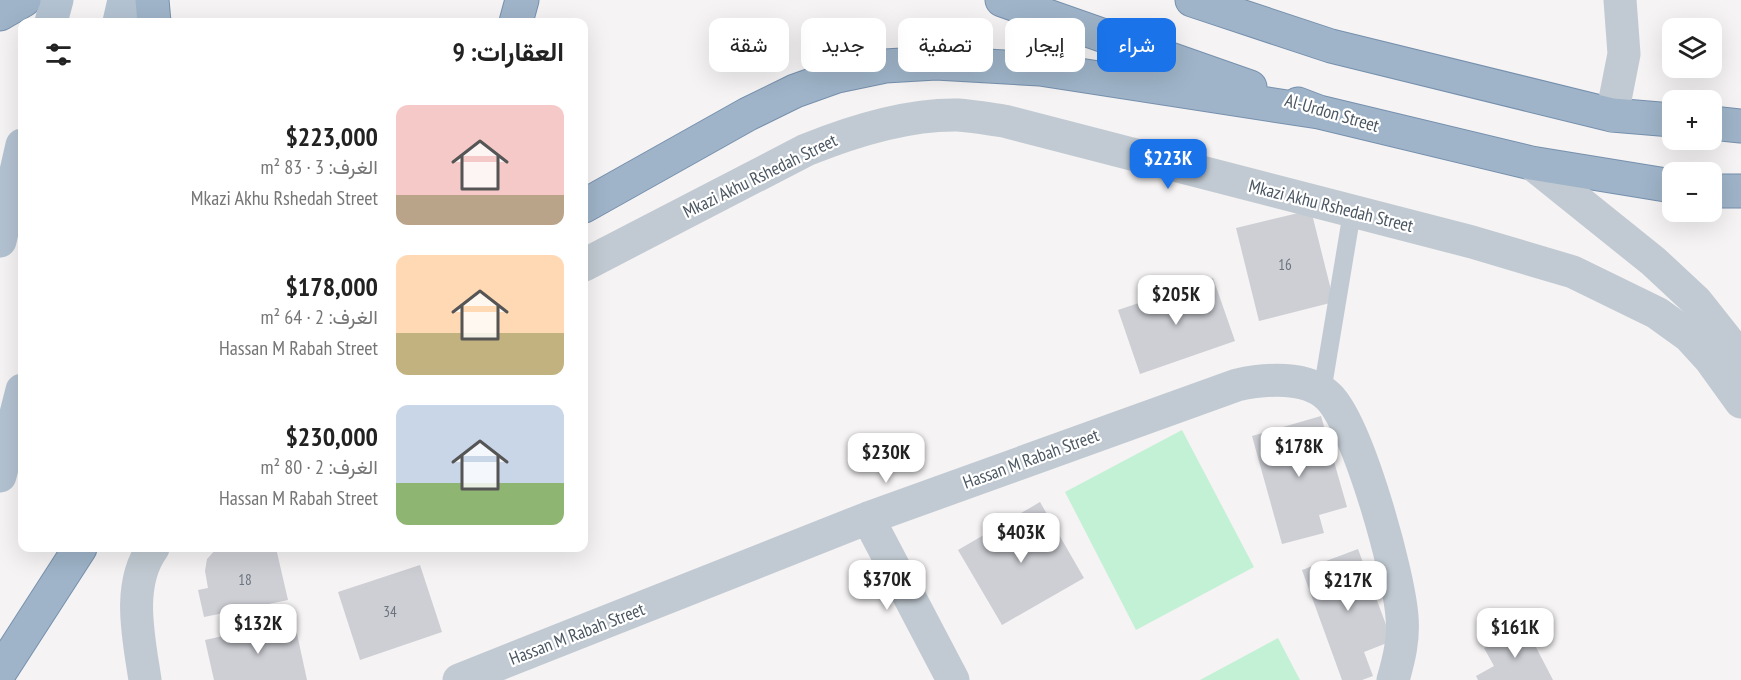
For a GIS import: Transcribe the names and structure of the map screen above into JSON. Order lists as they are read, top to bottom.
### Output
{
  "streets": {
    "highway": ["Al-Urdon Street"],
    "street": ["Mkazi Akhu Rshedah Street", "Hassan M Rabah Street"]
  },
  "house_numbers": ["16", "18", "34"],
  "page": {
    "map_buttons": ["+", "−"],
    "chip": [
      "شراء",
      "إيجار",
      "تصفية",
      "جديد",
      "شقة"
    ],
    "heading": "العقارات: 9",
    "list": [
      {
        "name": "$223,000",
        "note": "الغرف: 3 · 83 m² · Mkazi Akhu Rshedah Street"
      },
      {
        "name": "$178,000",
        "note": "الغرف: 2 · 64 m² · Hassan M Rabah Street"
      },
      {
        "name": "$230,000",
        "note": "الغرف: 2 · 80 m² · Hassan M Rabah Street"
      }
    ],
    "price": [
      "$223K",
      "$205K",
      "$178K",
      "$230K",
      "$403K",
      "$370K",
      "$217K",
      "$132K",
      "$161K"
    ]
  }
}
